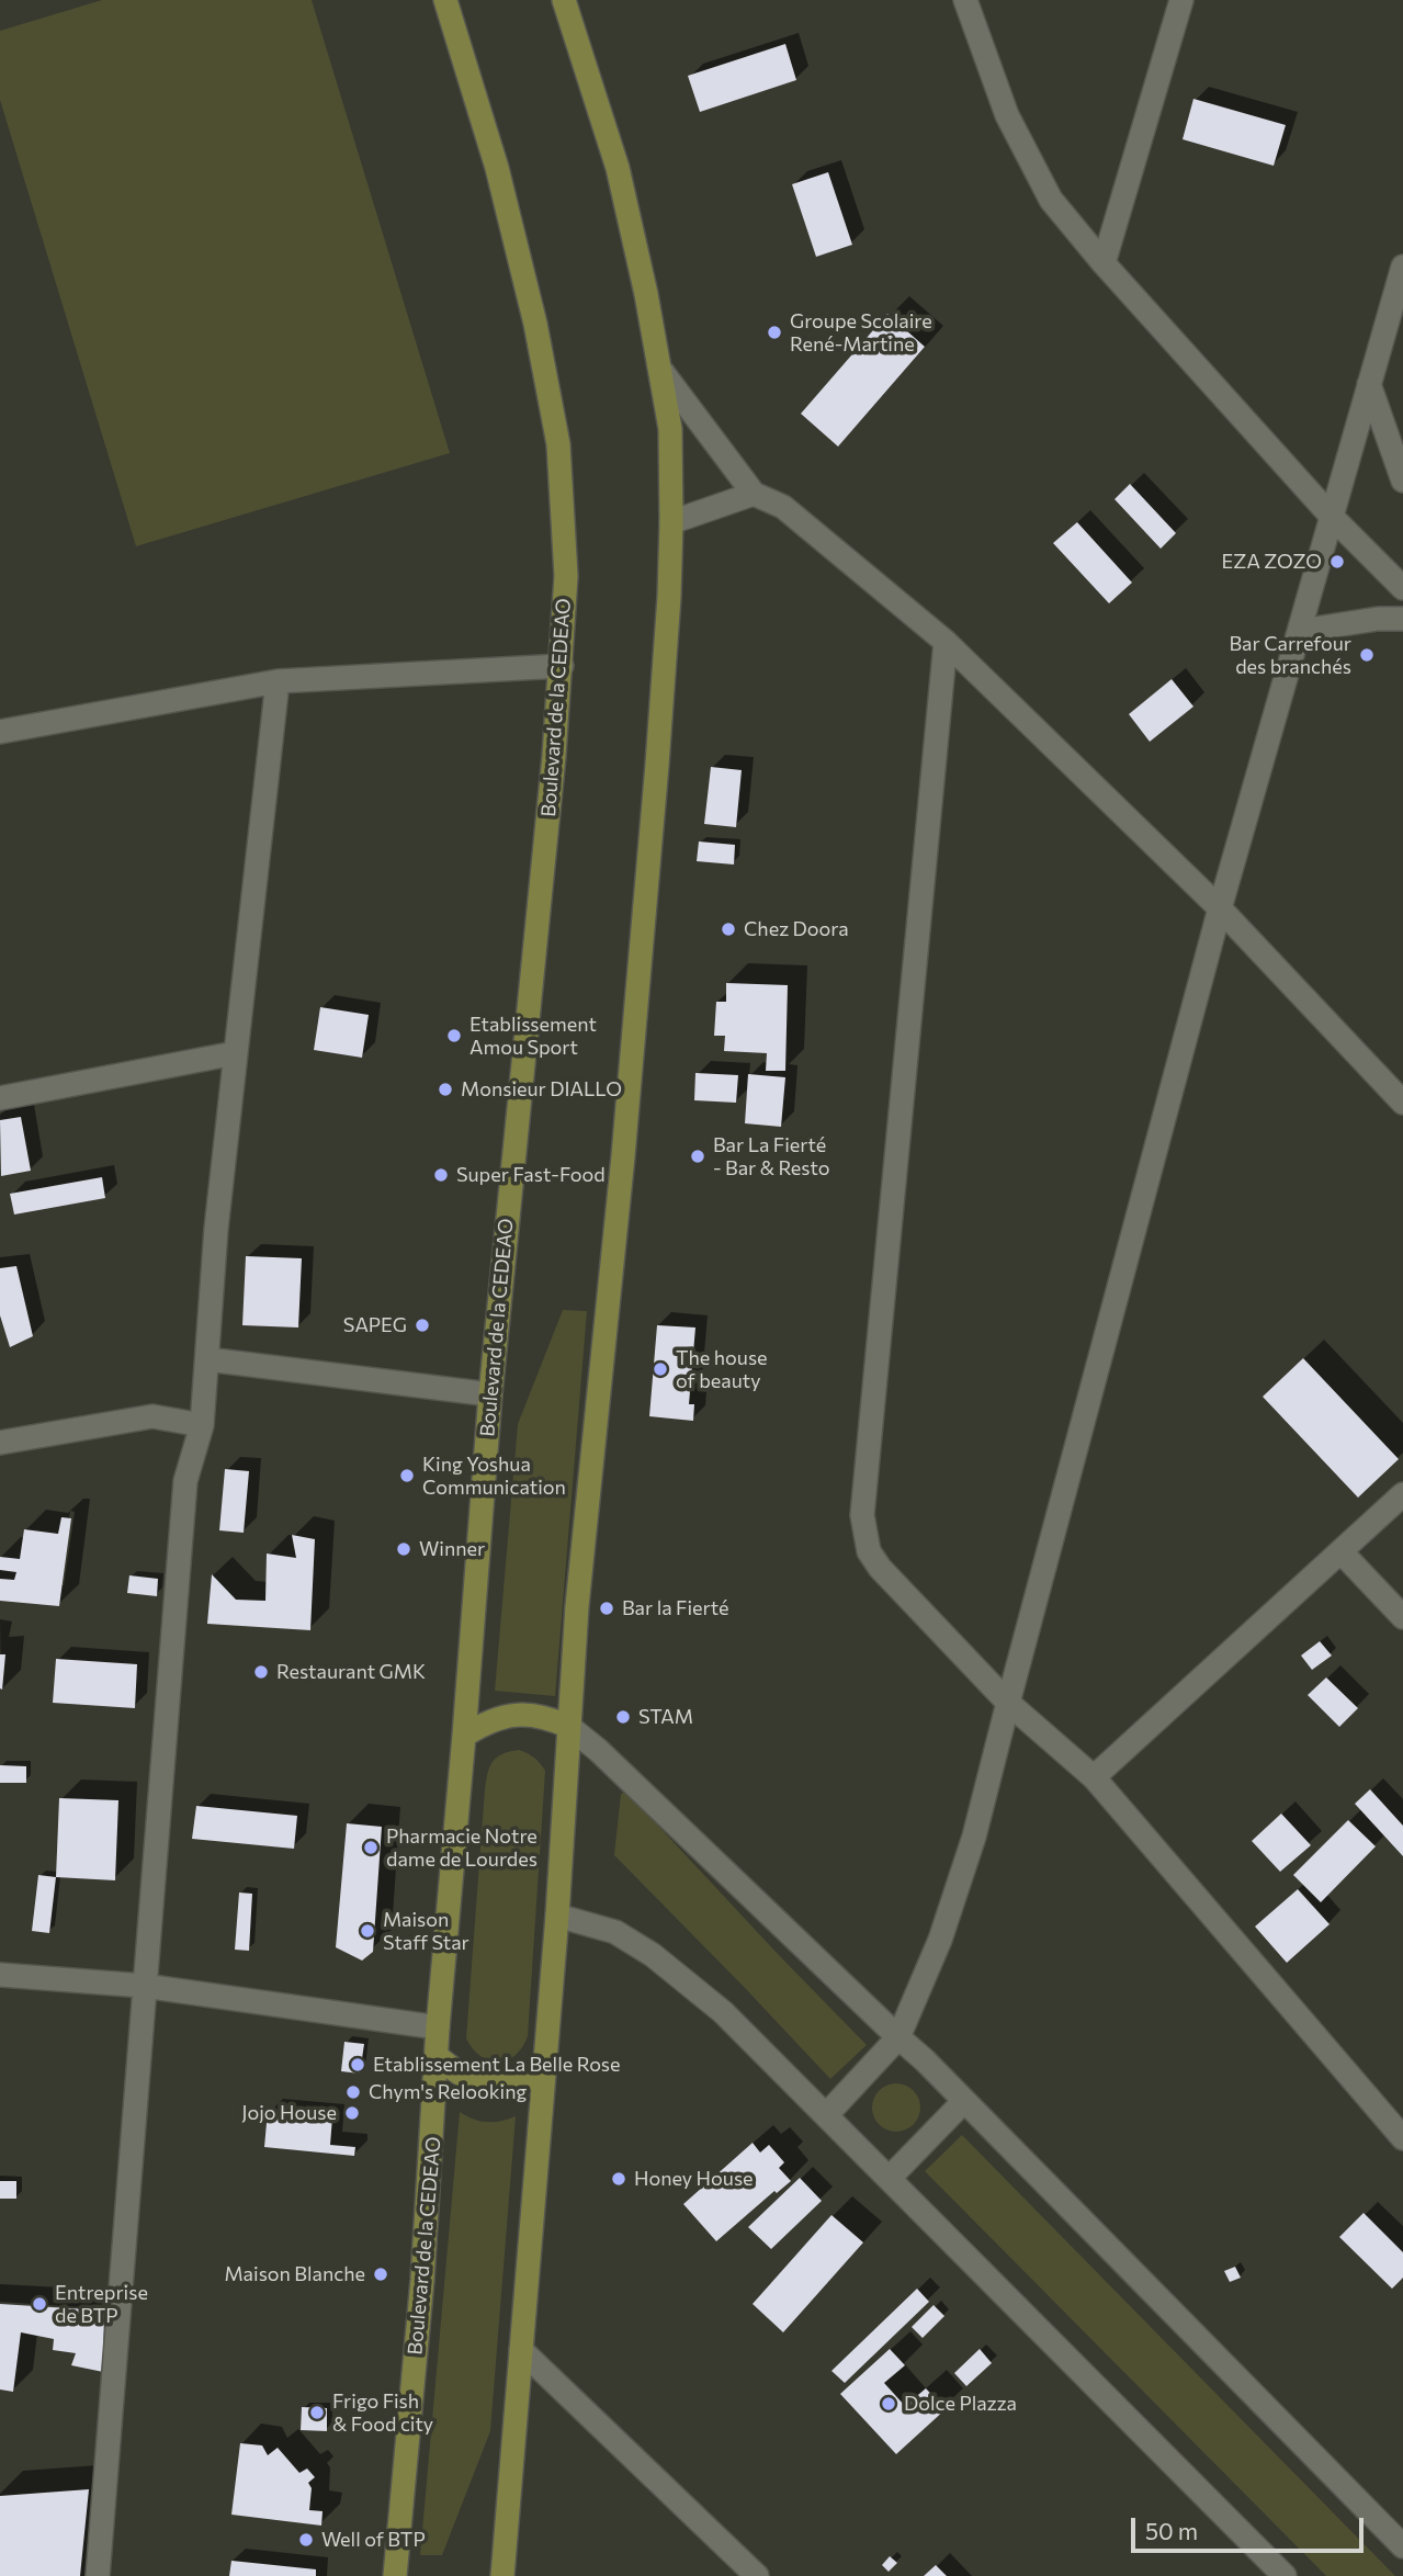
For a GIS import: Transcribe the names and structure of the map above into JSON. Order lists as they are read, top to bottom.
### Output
{
  "streets": {
    "main road": ["Boulevard de la CEDEAO"]
  },
  "places": [
    "Groupe Scolaire René-Martine",
    "EZA ZOZO",
    "Bar Carrefour des branchés",
    "Chez Doora",
    "Etablissement Amou Sport",
    "Monsieur DIALLO",
    "Bar La Fierté - Bar & Resto",
    "Super Fast-Food",
    "SAPEG",
    "The house of beauty",
    "King Yoshua Communication",
    "Winner",
    "Bar la Fierté",
    "Restaurant GMK",
    "STAM",
    "Pharmacie Notre dame de Lourdes",
    "Maison Staff Star",
    "Etablissement La Belle Rose",
    "Chym's Relooking",
    "Jojo House",
    "Honey House",
    "Maison Blanche",
    "Entreprise de BTP",
    "Dolce Plazza",
    "Frigo Fish & Food city",
    "Well of BTP"
  ],
  "scale_bar": "50 m"
}
